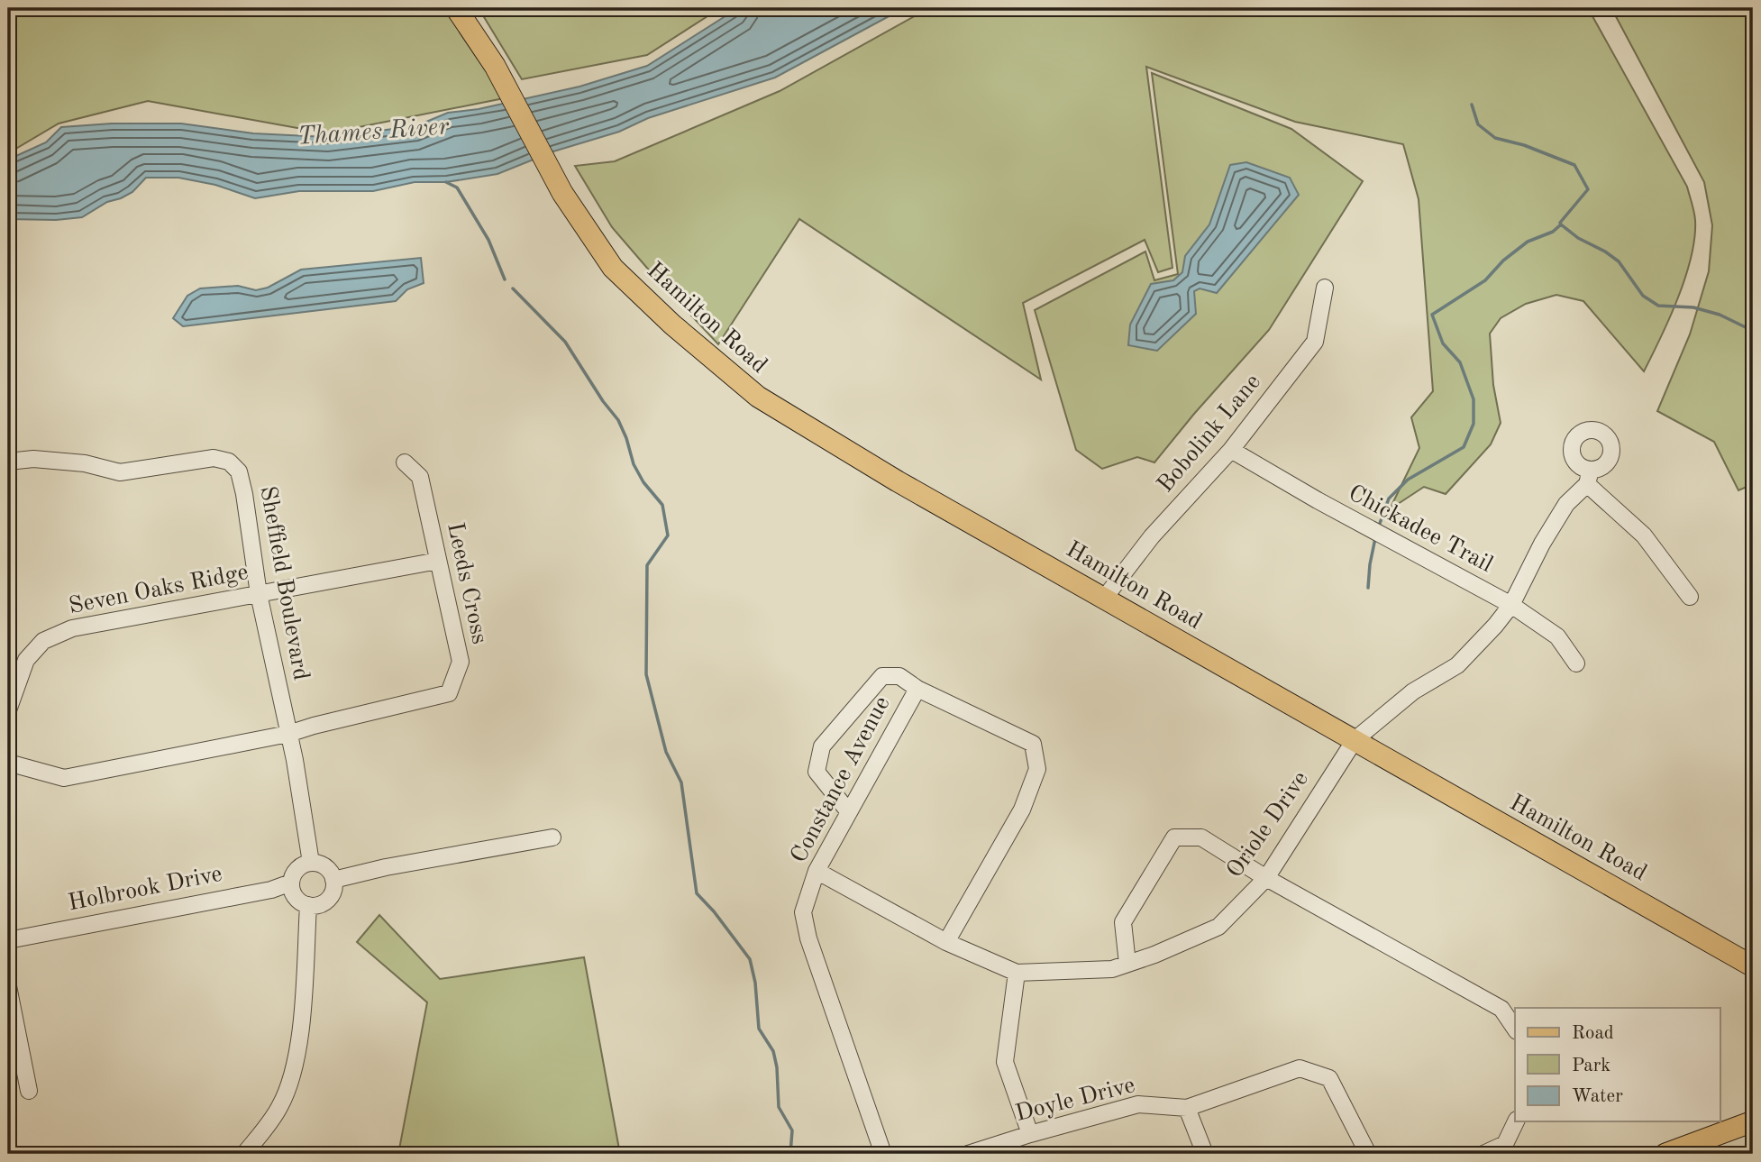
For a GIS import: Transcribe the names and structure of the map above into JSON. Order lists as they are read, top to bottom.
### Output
{
  "streets": {
    "main road": ["Hamilton Road"],
    "street": [
      "Bobolink Lane",
      "Chickadee Trail",
      "Sheffield Boulevard",
      "Leeds Cross",
      "Seven Oaks Ridge",
      "Constance Avenue",
      "Oriole Drive",
      "Holbrook Drive",
      "Doyle Drive"
    ]
  },
  "crossings": [
    ["Hamilton Road", "Bobolink Lane"],
    ["Hamilton Road", "Oriole Drive"],
    ["Bobolink Lane", "Chickadee Trail"],
    ["Chickadee Trail", "Oriole Drive"],
    ["Sheffield Boulevard", "Leeds Cross"],
    ["Sheffield Boulevard", "Seven Oaks Ridge"],
    ["Sheffield Boulevard", "Holbrook Drive"],
    ["Leeds Cross", "Seven Oaks Ridge"],
    ["Constance Avenue", "Oriole Drive"]
  ],
  "water": ["Thames River"],
  "legend": ["Road", "Park", "Water"]
}
